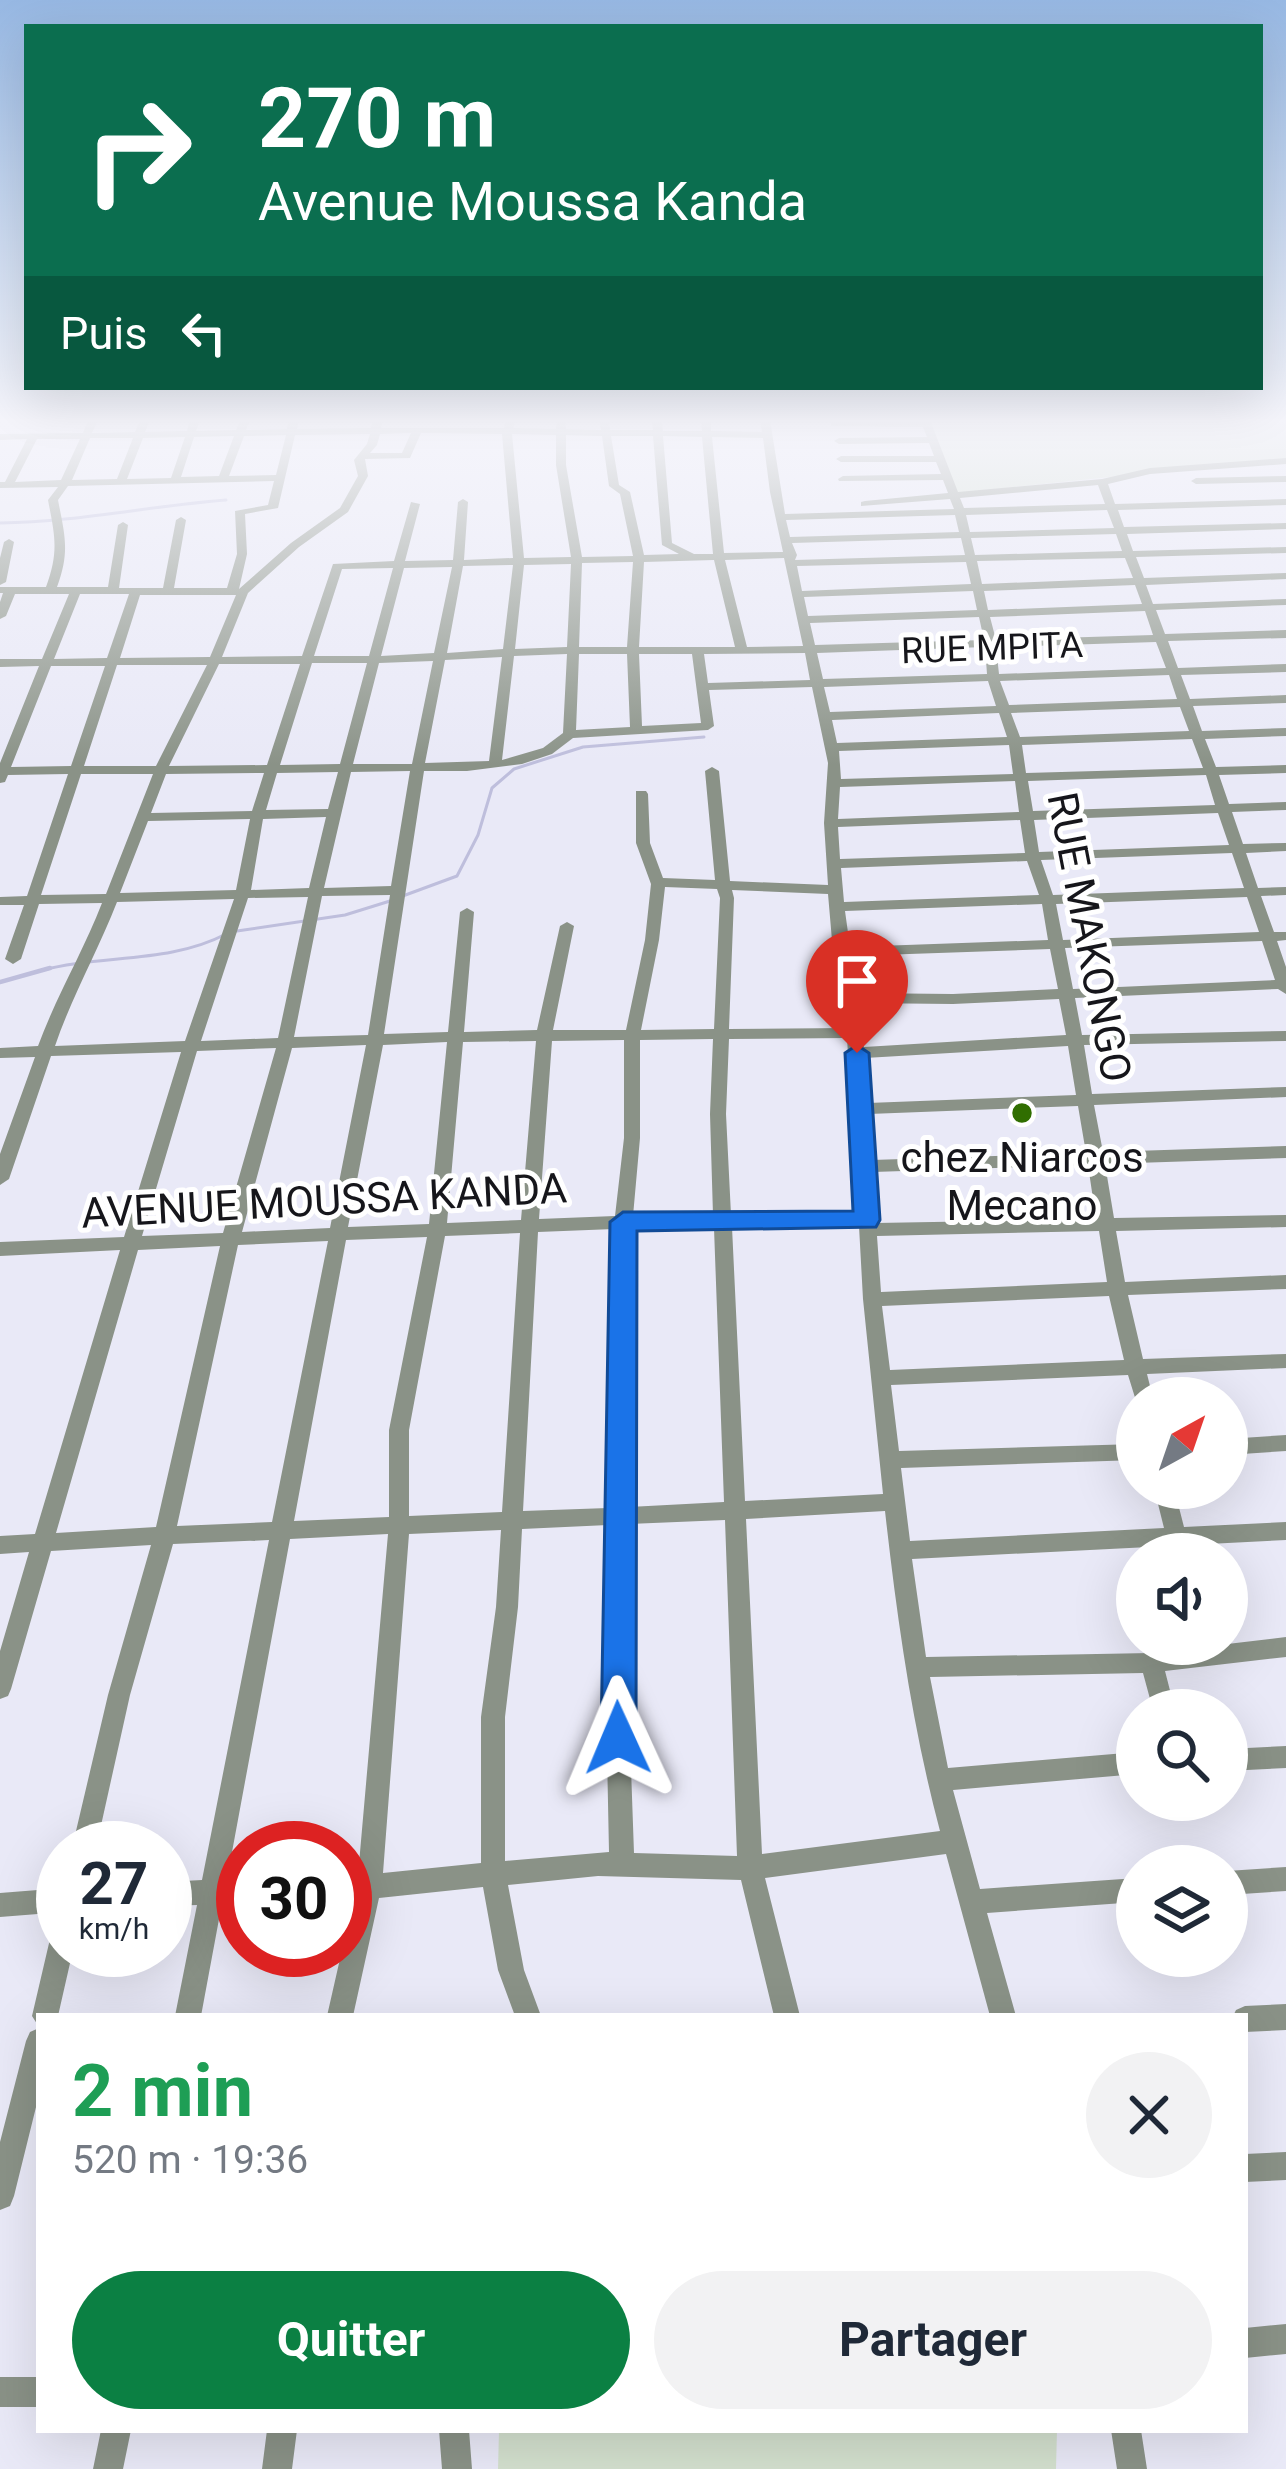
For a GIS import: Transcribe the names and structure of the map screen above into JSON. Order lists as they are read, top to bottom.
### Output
{
  "streets": {
    "street": ["RUE MPITA", "RUE MAKONGO", "AVENUE MOUSSA KANDA"]
  },
  "crossings": [
    ["RUE MPITA", "RUE MAKONGO"],
    ["RUE MAKONGO", "AVENUE MOUSSA KANDA"]
  ],
  "places": ["chez Niarcos Mecano"],
  "north": "top right",
  "page": {
    "turn": ["270 m", "Avenue Moussa Kanda"],
    "then": "Puis",
    "speed": "27 km/h",
    "limit": "30",
    "heading": ["2 min", "520 m · 19:36"],
    "buttons": ["Quitter", "Partager"]
  }
}
